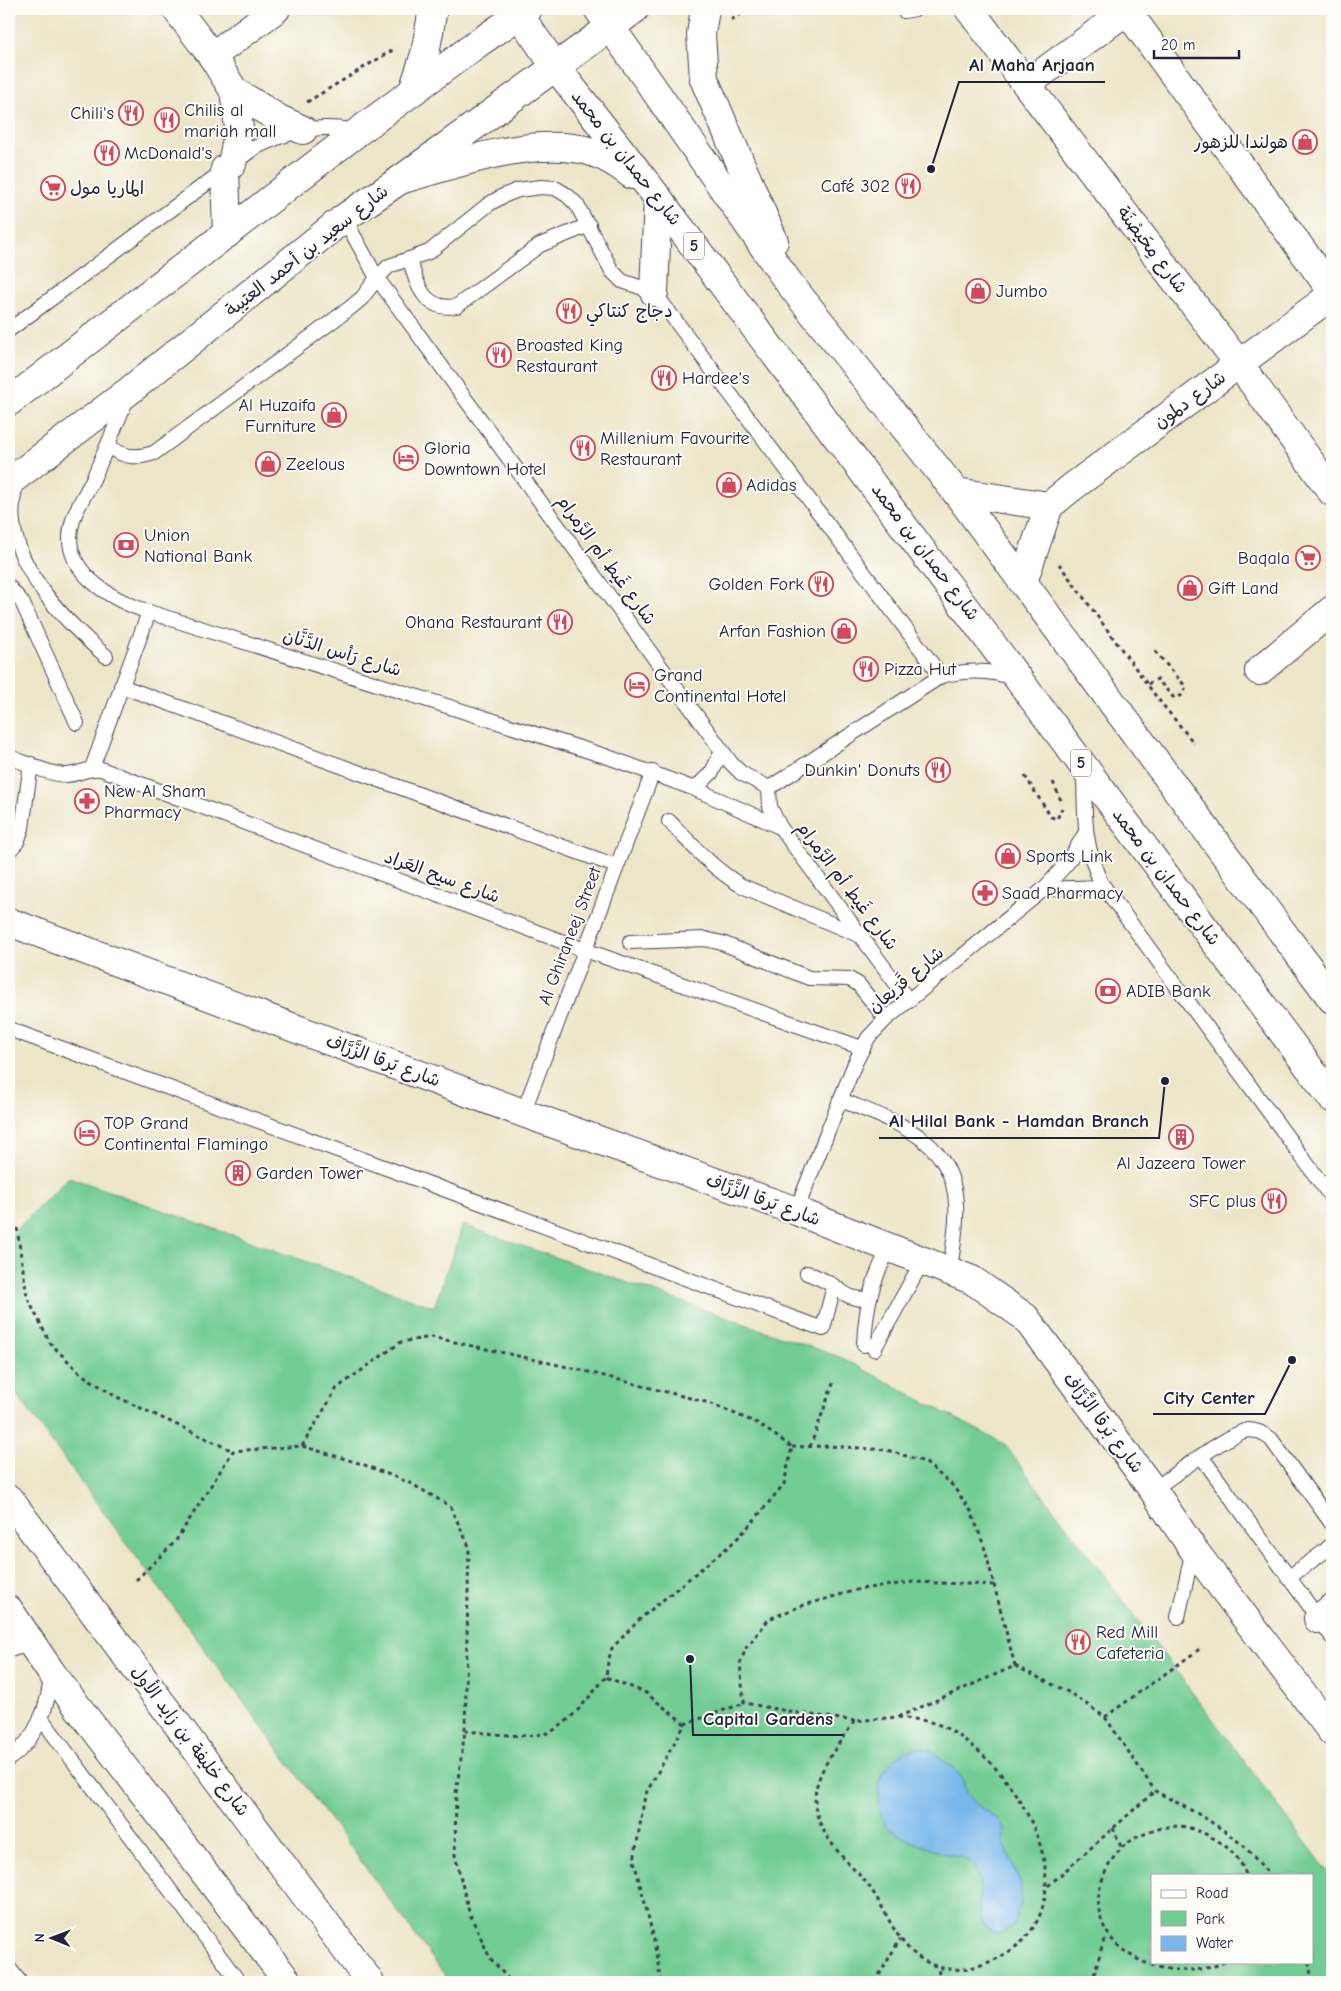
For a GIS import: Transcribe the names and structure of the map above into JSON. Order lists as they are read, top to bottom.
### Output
{
  "streets": {
    "main road": [
      "شارع حمدان بن محمد",
      "5",
      "شارع مِحَيصْنَة",
      "شارع سعيد بن أحمد العتيبة",
      "شارع دلمون",
      "شارع بَرقا الزَّرَّاف",
      "شارع خليفة بن زايد الأول"
    ],
    "lane": [
      "شارع غَيط أم الرَّمرام",
      "شارع رَأس الدَّنَّان",
      "شارع سيح العَراد",
      "Al Ghiraneej Street",
      "شارع قَرَيعان"
    ]
  },
  "crossings": [
    ["شارع حمدان بن محمد", "شارع سعيد بن أحمد العتيبة"],
    ["شارع مِحَيصْنَة", "شارع دلمون"],
    ["شارع سعيد بن أحمد العتيبة", "شارع غَيط أم الرَّمرام"],
    ["شارع سعيد بن أحمد العتيبة", "شارع رَأس الدَّنَّان"],
    ["شارع غَيط أم الرَّمرام", "شارع رَأس الدَّنَّان"],
    ["شارع غَيط أم الرَّمرام", "شارع قَرَيعان"],
    ["شارع رَأس الدَّنَّان", "Al Ghiraneej Street"],
    ["شارع سيح العَراد", "Al Ghiraneej Street"],
    ["شارع سيح العَراد", "شارع قَرَيعان"],
    ["Al Ghiraneej Street", "شارع بَرقا الزَّرَّاف"],
    ["شارع قَرَيعان", "شارع بَرقا الزَّرَّاف"]
  ],
  "places": {
    "restaurant": [
      "Chili's",
      "Chilis al mariah mall",
      "McDonald's",
      "Café 302",
      "دجاج كنتاكي",
      "Broasted King Restaurant",
      "Hardee's",
      "Millenium Favourite Restaurant",
      "Golden Fork",
      "Ohana Restaurant",
      "Pizza Hut",
      "Dunkin' Donuts",
      "SFC plus",
      "Red Mill Cafeteria"
    ],
    "shop": [
      "هولندا للزهور",
      "Jumbo",
      "Al Huzaifa Furniture",
      "Zeelous",
      "Adidas",
      "Gift Land",
      "Arfan Fashion",
      "Sports Link"
    ],
    "other": [
      "Al Maha Arjaan",
      "Al Hilal Bank - Hamdan Branch",
      "City Center",
      "Capital Gardens"
    ],
    "supermarket": ["الماريا مول", "Baqala"],
    "hotel": ["Gloria Downtown Hotel", "Grand Continental Hotel", "TOP Grand Continental Flamingo"],
    "bank": ["Union National Bank", "ADIB Bank"],
    "pharmacy": ["New Al Sham Pharmacy", "Saad Pharmacy"],
    "building": ["Al Jazeera Tower", "Garden Tower"]
  },
  "legend": ["Road", "Park", "Water"],
  "scale_bar": "20 m",
  "north": "left"
}
